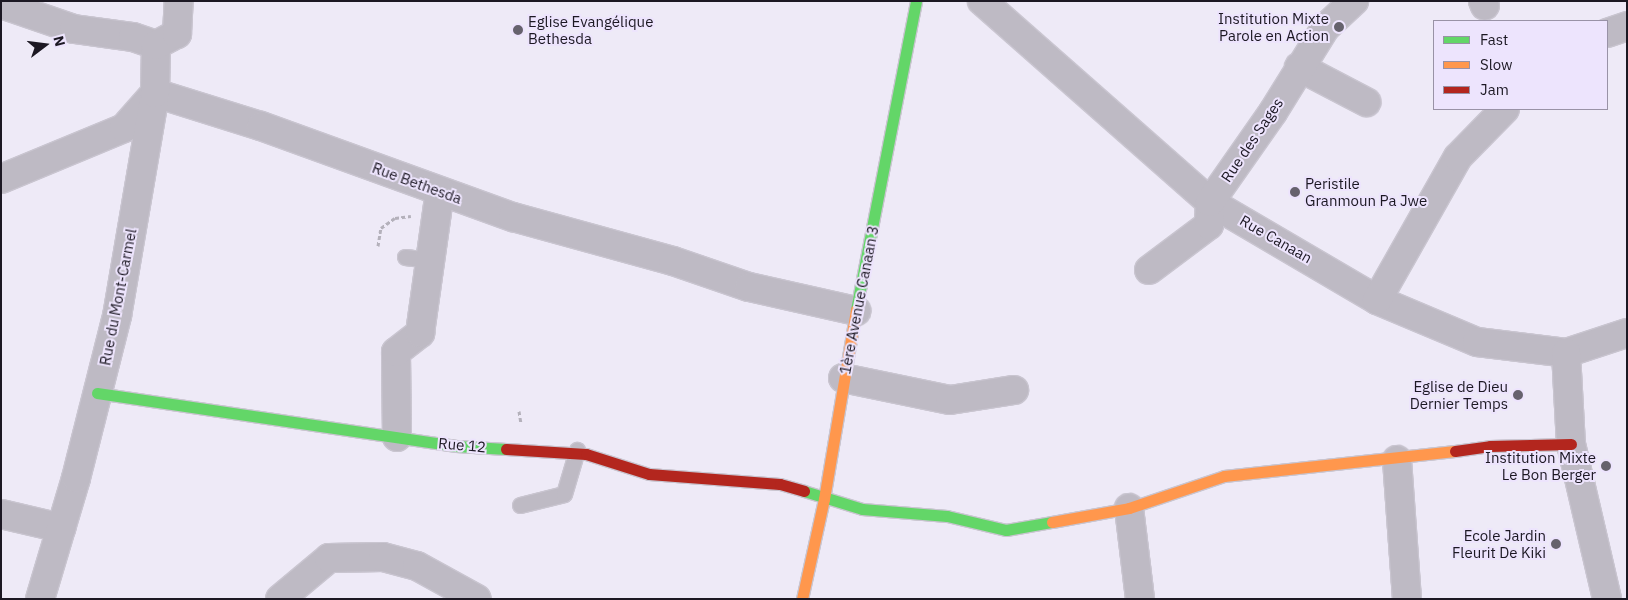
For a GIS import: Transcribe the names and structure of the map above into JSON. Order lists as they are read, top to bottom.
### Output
{
  "streets": {
    "street": [
      "Rue des Sages",
      "Rue Bethesda",
      "Rue Canaan",
      "Rue du Mont-Carmel",
      "1ère Avenue Canaan 3",
      "Rue 12"
    ]
  },
  "crossings": [
    ["Rue des Sages", "Rue Canaan"],
    ["Rue Bethesda", "Rue du Mont-Carmel"],
    ["Rue Bethesda", "1ère Avenue Canaan 3"],
    ["Rue du Mont-Carmel", "Rue 12"],
    ["1ère Avenue Canaan 3", "Rue 12"]
  ],
  "places": [
    "Institution Mixte Parole en Action",
    "Eglise Evangélique Bethesda",
    "Peristile Granmoun Pa Jwe",
    "Eglise de Dieu Dernier Temps",
    "Institution Mixte Le Bon Berger",
    "Ecole Jardin Fleurit De Kiki"
  ],
  "legend": ["Fast", "Slow", "Jam"],
  "north": "right"
}
